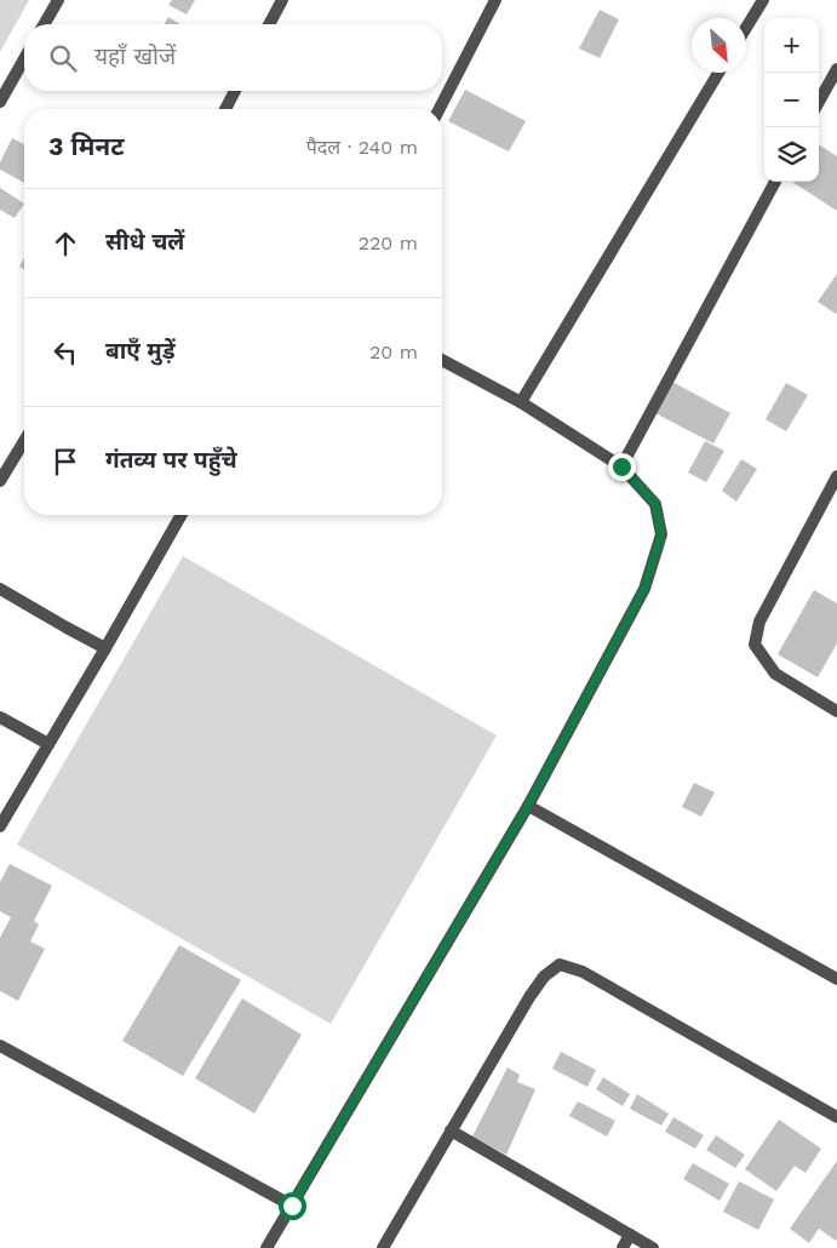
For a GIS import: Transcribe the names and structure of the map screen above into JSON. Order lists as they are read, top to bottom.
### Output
{
  "north": "bottom right",
  "page": {
    "map_buttons": ["+", "−"],
    "search": "यहाँ खोजें",
    "heading": ["3 मिनट", "पैदल · 240 m"],
    "list": [
      ["सीधे चलें", "220 m"],
      ["बाएँ मुड़ें", "20 m"],
      "गंतव्य पर पहुँचे"
    ]
  }
}
